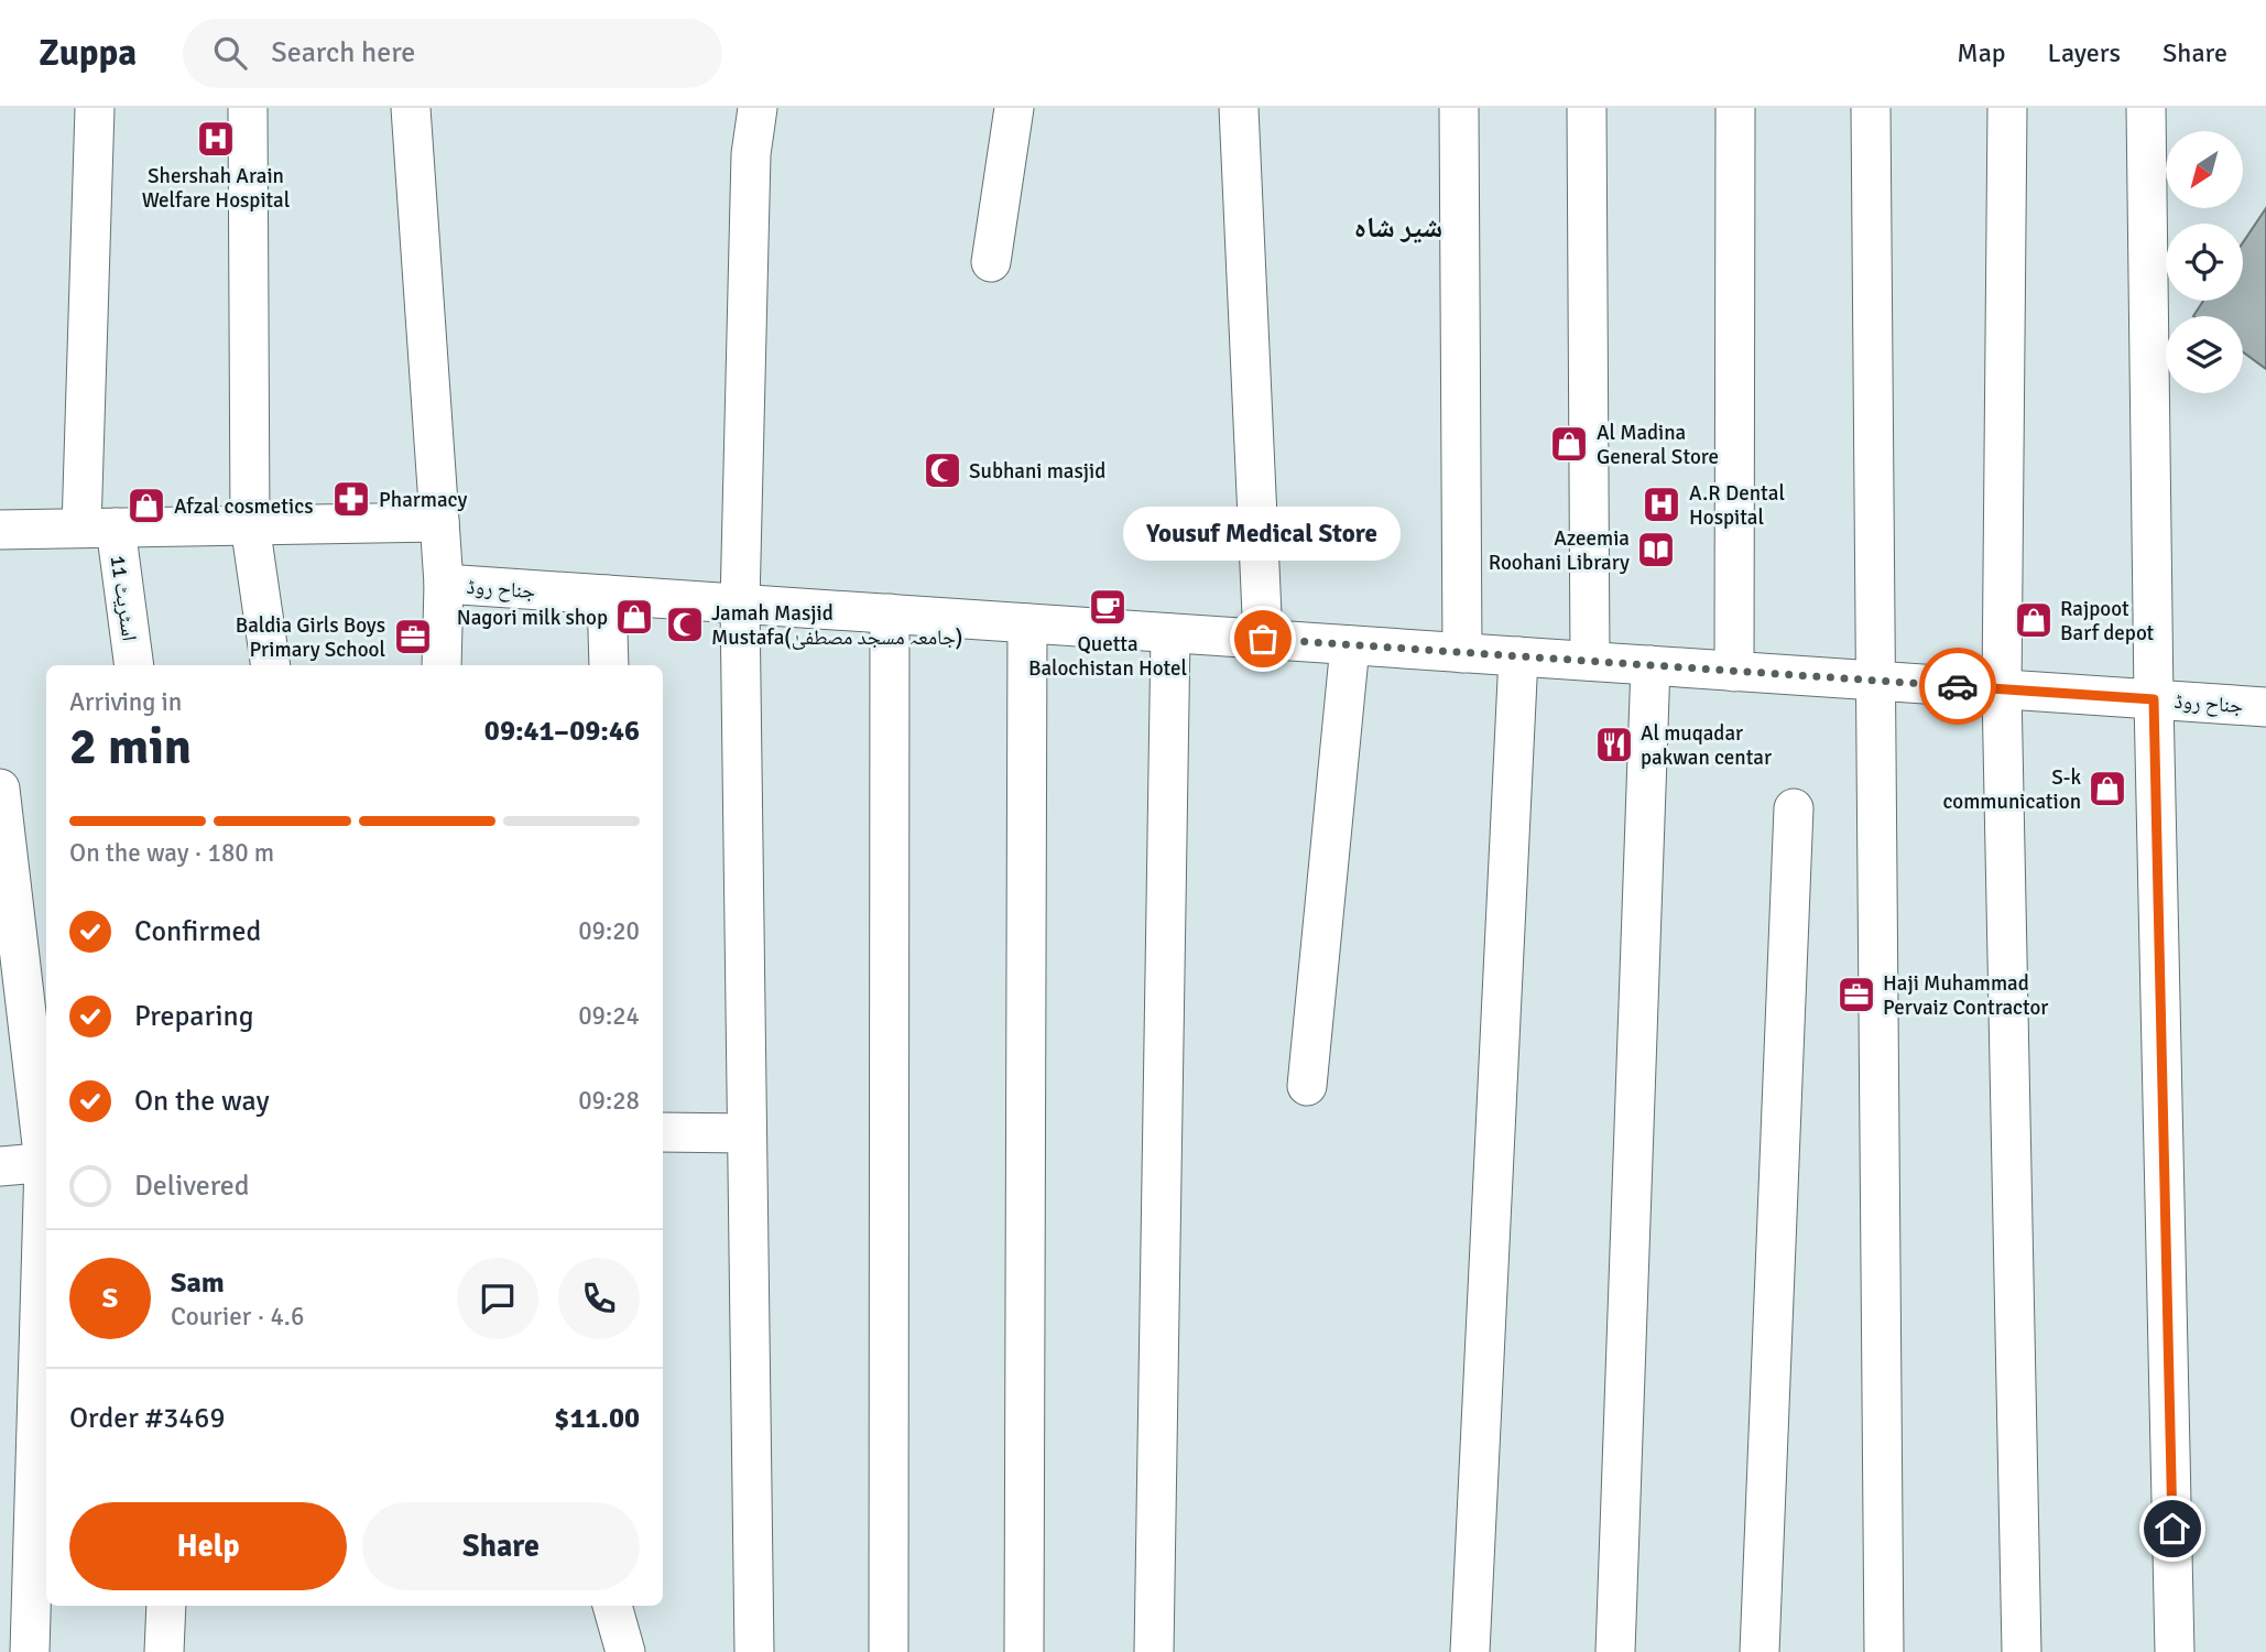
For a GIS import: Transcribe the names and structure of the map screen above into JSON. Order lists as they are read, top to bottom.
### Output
{
  "streets": {
    "street": ["جناح روڈ", "اسٹریٹ 11"]
  },
  "districts": ["شیر شاہ"],
  "places": {
    "hospital": ["Shershah Arain Welfare Hospital", "A.R Dental Hospital"],
    "shop": [
      "Al Madina General Store",
      "Afzal cosmetics",
      "Nagori milk shop",
      "Rajpoot Barf depot",
      "S-k communication"
    ],
    "mosque": ["Subhani masjid", "Jamah Masjid Mustafa(جامعہ مسجد مصطفیٰ)"],
    "pharmacy": ["Pharmacy"],
    "library": ["Azeemia Roohani Library"],
    "cafe": ["Quetta Balochistan Hotel"],
    "office": ["Baldia Girls Boys Primary School", "Haji Muhammad Pervaiz Contractor"],
    "other": ["Yousuf Medical Store"],
    "restaurant": ["Al muqadar pakwan centar"]
  },
  "north": "bottom left",
  "page": {
    "header": "Zuppa",
    "search": "Search here",
    "nav": ["Map", "Layers", "Share"],
    "bubble": "Yousuf Medical Store",
    "heading": ["2 min", "Arriving in", "09:41–09:46"],
    "panel": [
      "Sam",
      "Courier · 4.6",
      "Order #3469",
      "$11.00"
    ],
    "bar": "On the way · 180 m",
    "list": [
      ["Confirmed", "09:20"],
      ["Preparing", "09:24"],
      ["On the way", "09:28"],
      "Delivered"
    ],
    "round": "S",
    "buttons": ["Help", "Share"]
  }
}
